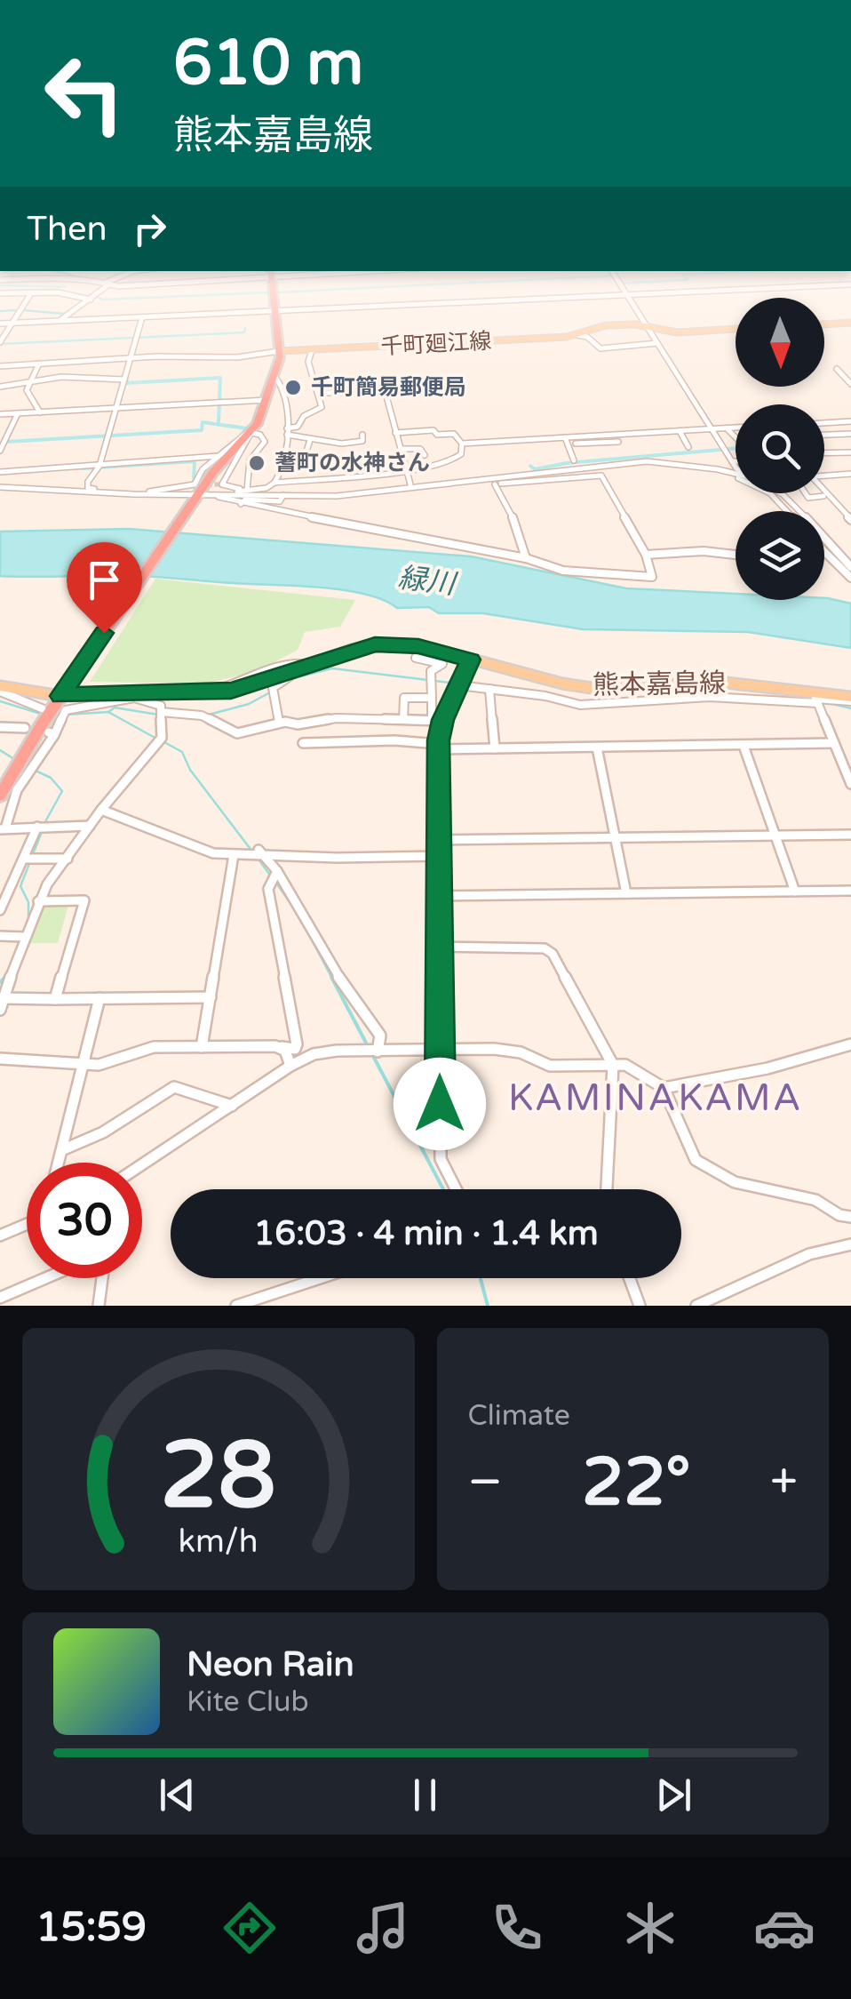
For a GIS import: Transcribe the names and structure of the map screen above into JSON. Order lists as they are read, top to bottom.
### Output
{
  "streets": {
    "main road": ["千町廻江線", "熊本嘉島線"]
  },
  "districts": ["KAMINAKAMA"],
  "water": ["緑川"],
  "places": ["千町簡易郵便局", "蓍町の水神さん"],
  "north": "bottom",
  "page": {
    "turn": ["610 m", "熊本嘉島線"],
    "then": "Then",
    "limit": "30",
    "trip": "16:03 · 4 min · 1.4 km",
    "tile": "Climate",
    "heat": ["−", "22°", "+"],
    "song": ["Neon Rain", "Kite Club"],
    "tabs": "15:59",
    "gauge": ["28", "km/h"]
  }
}
